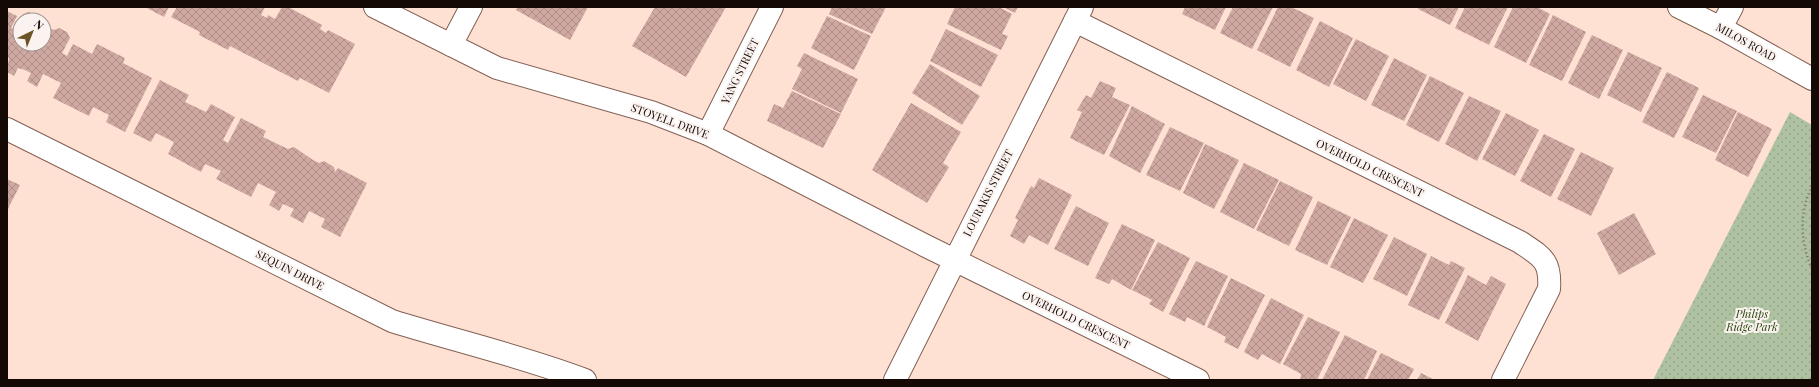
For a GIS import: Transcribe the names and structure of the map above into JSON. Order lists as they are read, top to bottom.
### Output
{
  "streets": {
    "street": [
      "MILOS ROAD",
      "YANG STREET",
      "STOYELL DRIVE",
      "OVERHOLD CRESCENT",
      "LOURAKIS STREET",
      "SEQUIN DRIVE"
    ]
  },
  "crossings": [
    ["YANG STREET", "STOYELL DRIVE"],
    ["STOYELL DRIVE", "OVERHOLD CRESCENT"],
    ["STOYELL DRIVE", "LOURAKIS STREET"],
    ["OVERHOLD CRESCENT", "LOURAKIS STREET"]
  ],
  "parks": ["Philips Ridge Park"],
  "north": "top right"
}
